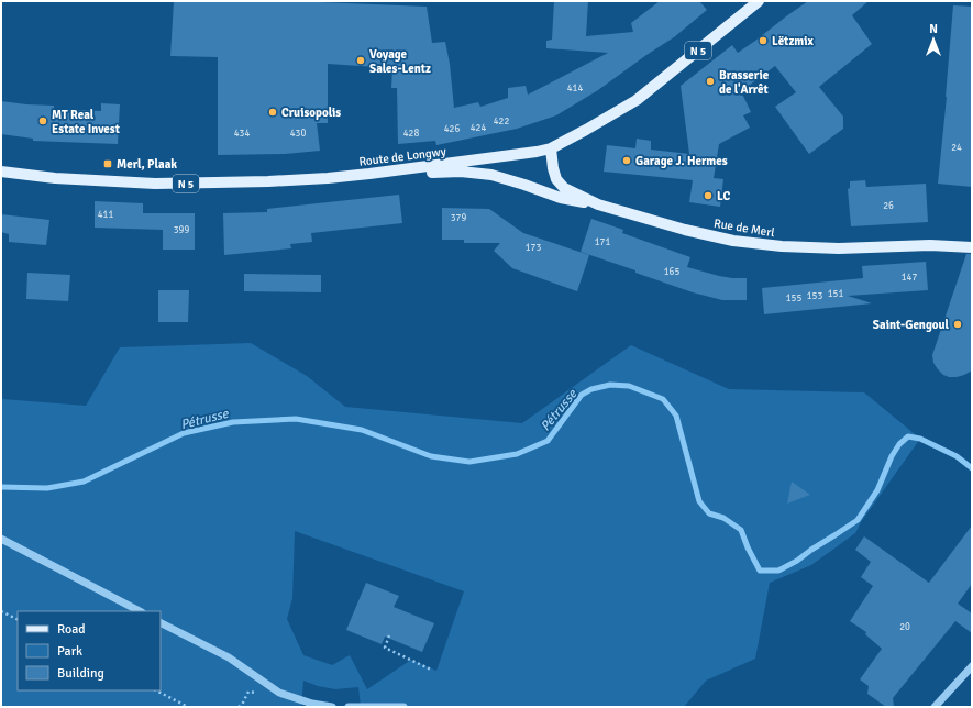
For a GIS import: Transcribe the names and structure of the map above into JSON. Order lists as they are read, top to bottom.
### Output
{
  "streets": {
    "main road": ["N 5", "Route de Longwy", "Rue de Merl"]
  },
  "crossings": [
    ["N 5", "Route de Longwy"],
    ["N 5", "Rue de Merl"],
    ["Route de Longwy", "Rue de Merl"]
  ],
  "water": ["Pétrusse"],
  "places": {
    "other": [
      "Lëtzmix",
      "Voyage Sales-Lentz",
      "Brasserie de l'Arrêt",
      "Cruisopolis",
      "MT Real Estate Invest",
      "Garage J. Hermes",
      "LC",
      "Saint-Gengoul"
    ],
    "transit": ["Merl, Plaak"]
  },
  "house_numbers": [
    "414",
    "422",
    "424",
    "426",
    "434",
    "430",
    "428",
    "24",
    "26",
    "411",
    "379",
    "399",
    "171",
    "173",
    "165",
    "147",
    "151",
    "153",
    "155",
    "20"
  ],
  "legend": ["Road", "Park", "Building"],
  "north": "top"
}
